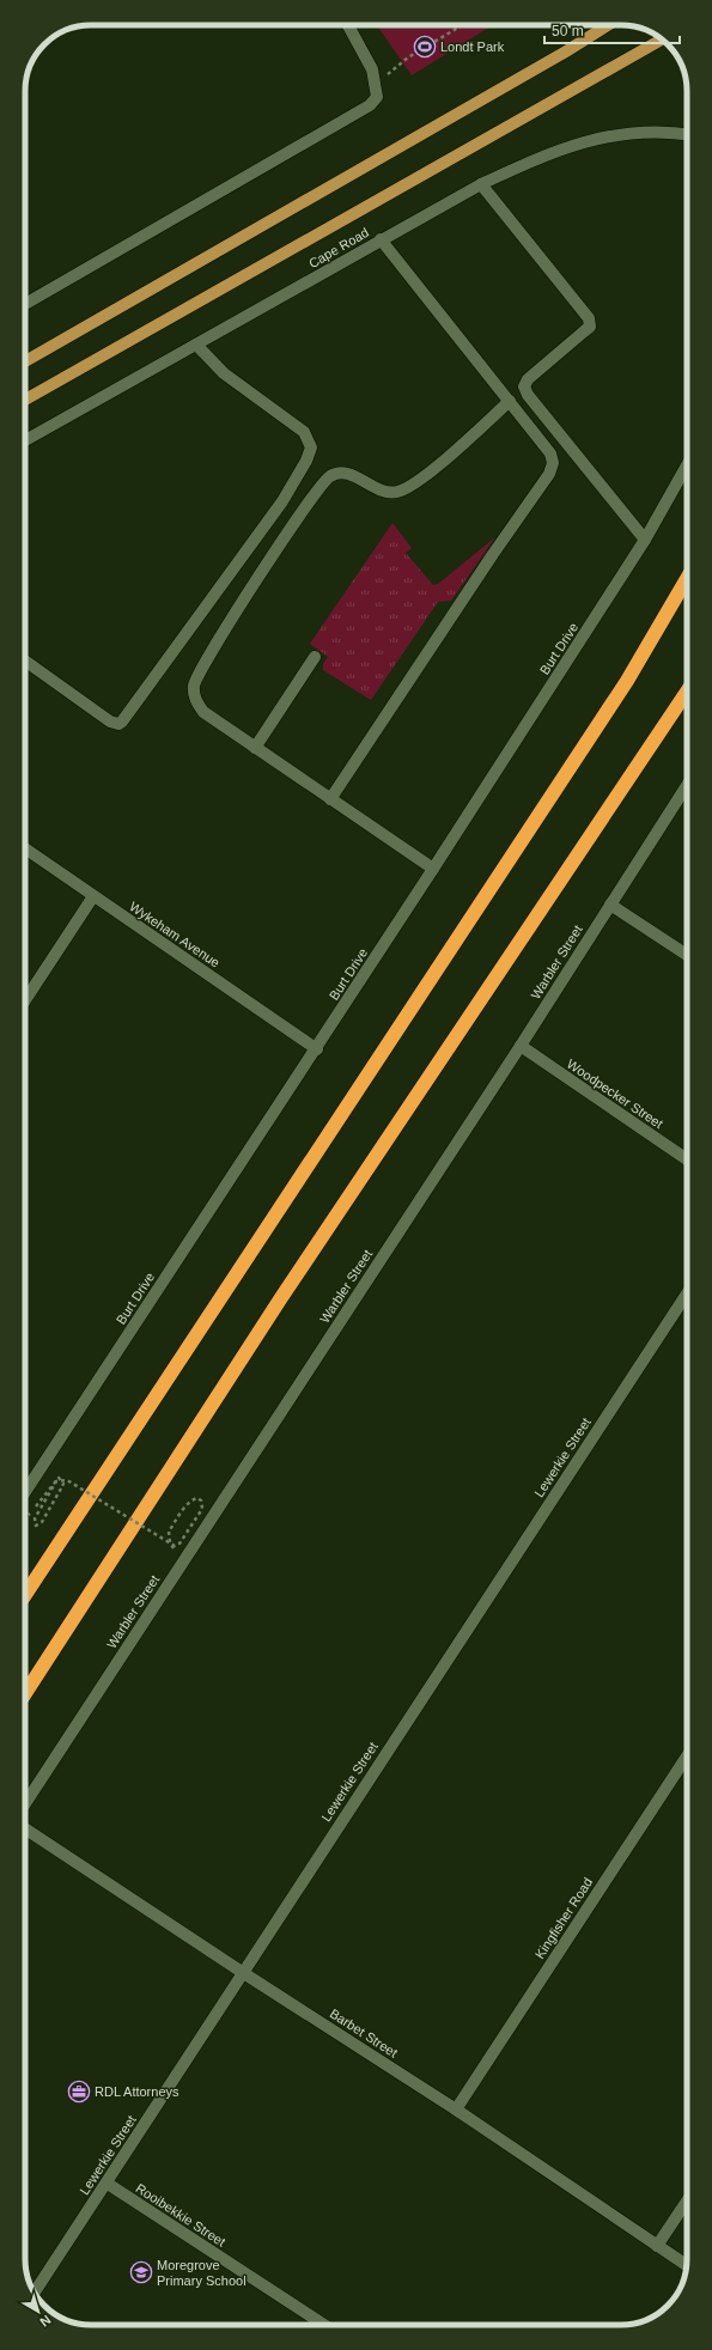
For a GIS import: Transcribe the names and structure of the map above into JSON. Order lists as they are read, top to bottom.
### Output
{
  "streets": {
    "main road": ["Cape Road"],
    "street": [
      "Burt Drive",
      "Wykeham Avenue",
      "Warbler Street",
      "Woodpecker Street",
      "Lewerkie Street",
      "Kingfisher Road",
      "Barbet Street",
      "Rooibekkie Street"
    ]
  },
  "crossings": [
    ["Burt Drive", "Wykeham Avenue"],
    ["Warbler Street", "Woodpecker Street"],
    ["Lewerkie Street", "Barbet Street"],
    ["Lewerkie Street", "Rooibekkie Street"],
    ["Kingfisher Road", "Barbet Street"]
  ],
  "places": {
    "sports": ["Londt Park"],
    "office": ["RDL Attorneys"],
    "school or university": ["Moregrove Primary School"]
  },
  "scale_bar": "50 m",
  "north": "bottom right"
}
